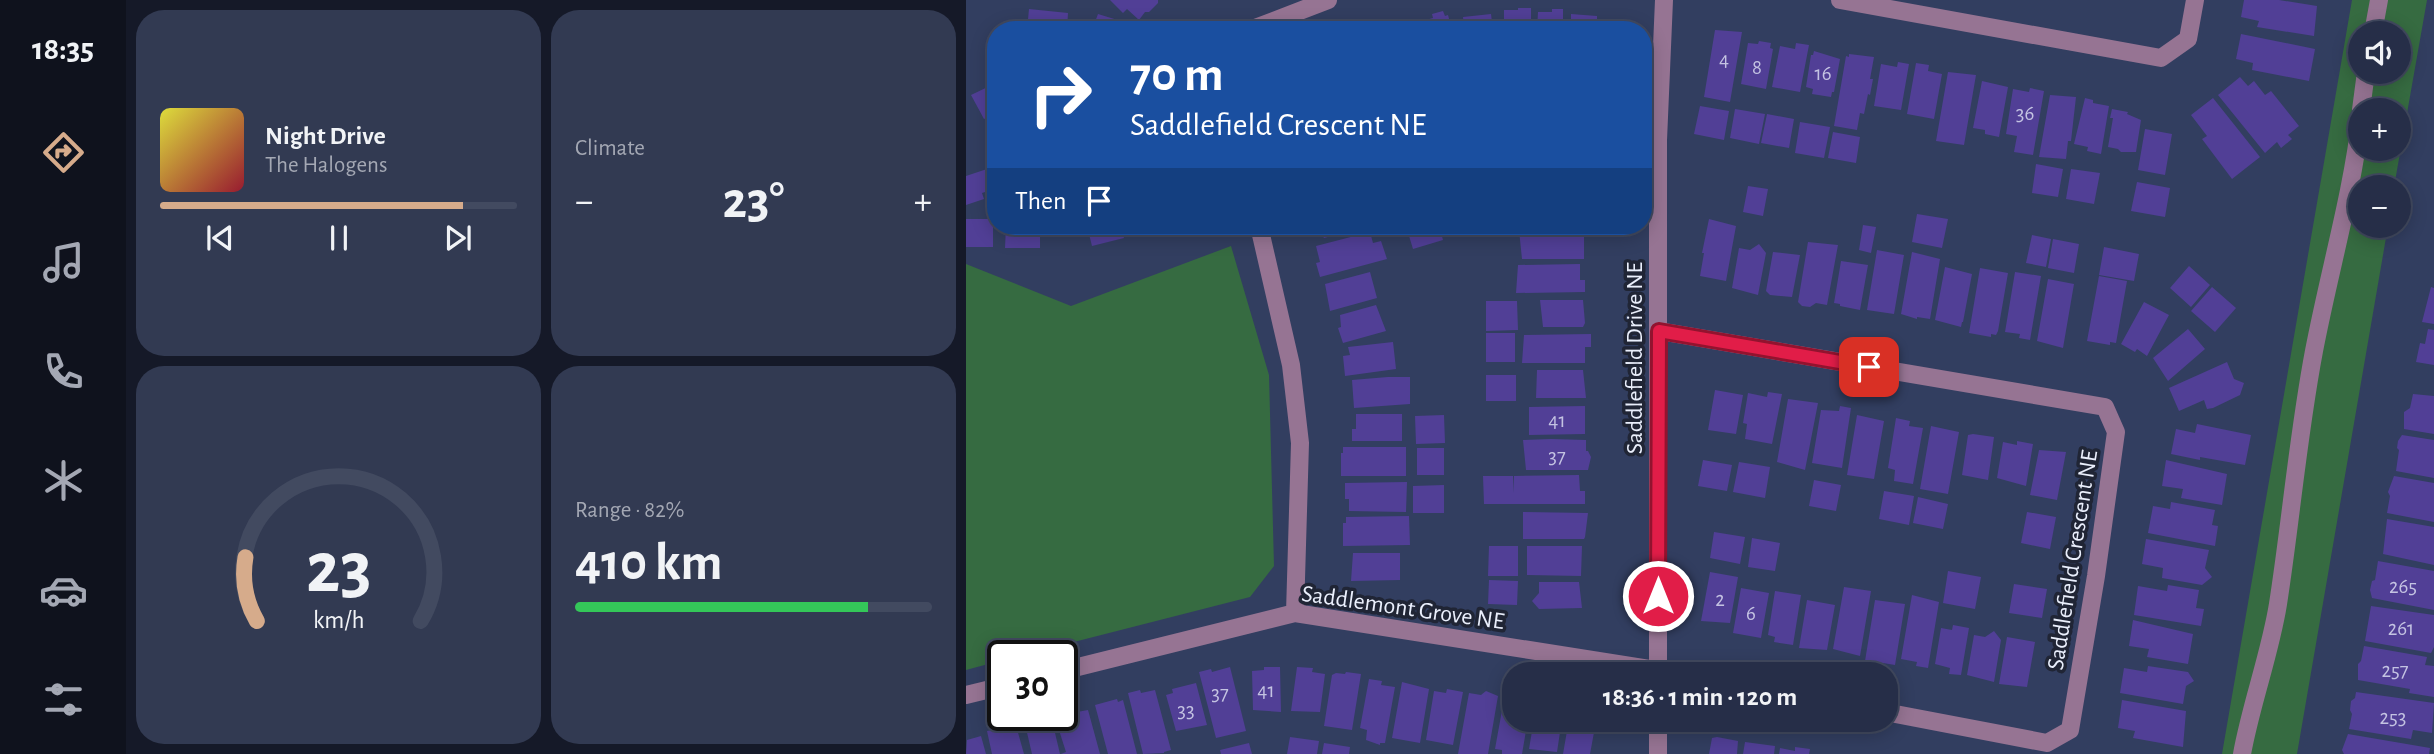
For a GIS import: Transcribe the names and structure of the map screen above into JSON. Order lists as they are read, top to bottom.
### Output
{
  "streets": {
    "street": ["Saddlefield Drive NE", "Saddlefield Crescent NE", "Saddlemont Grove NE"]
  },
  "crossings": [
    ["Saddlefield Drive NE", "Saddlefield Crescent NE"]
  ],
  "house_numbers": [
    "4",
    "8",
    "16",
    "36",
    "41",
    "37",
    "265",
    "2",
    "6",
    "261",
    "257",
    "41",
    "37",
    "33",
    "253"
  ],
  "page": {
    "tabs": "18:35",
    "tile": [
      "Climate",
      ["Range · 82%", "410 km"]
    ],
    "map_buttons": ["+", "−"],
    "turn": ["70 m", "Saddlefield Crescent NE"],
    "song": ["Night Drive", "The Halogens"],
    "then": "Then",
    "heat": ["−", "23°", "+"],
    "limit": "30",
    "trip": "18:36 · 1 min · 120 m",
    "gauge": ["23", "km/h"]
  }
}
